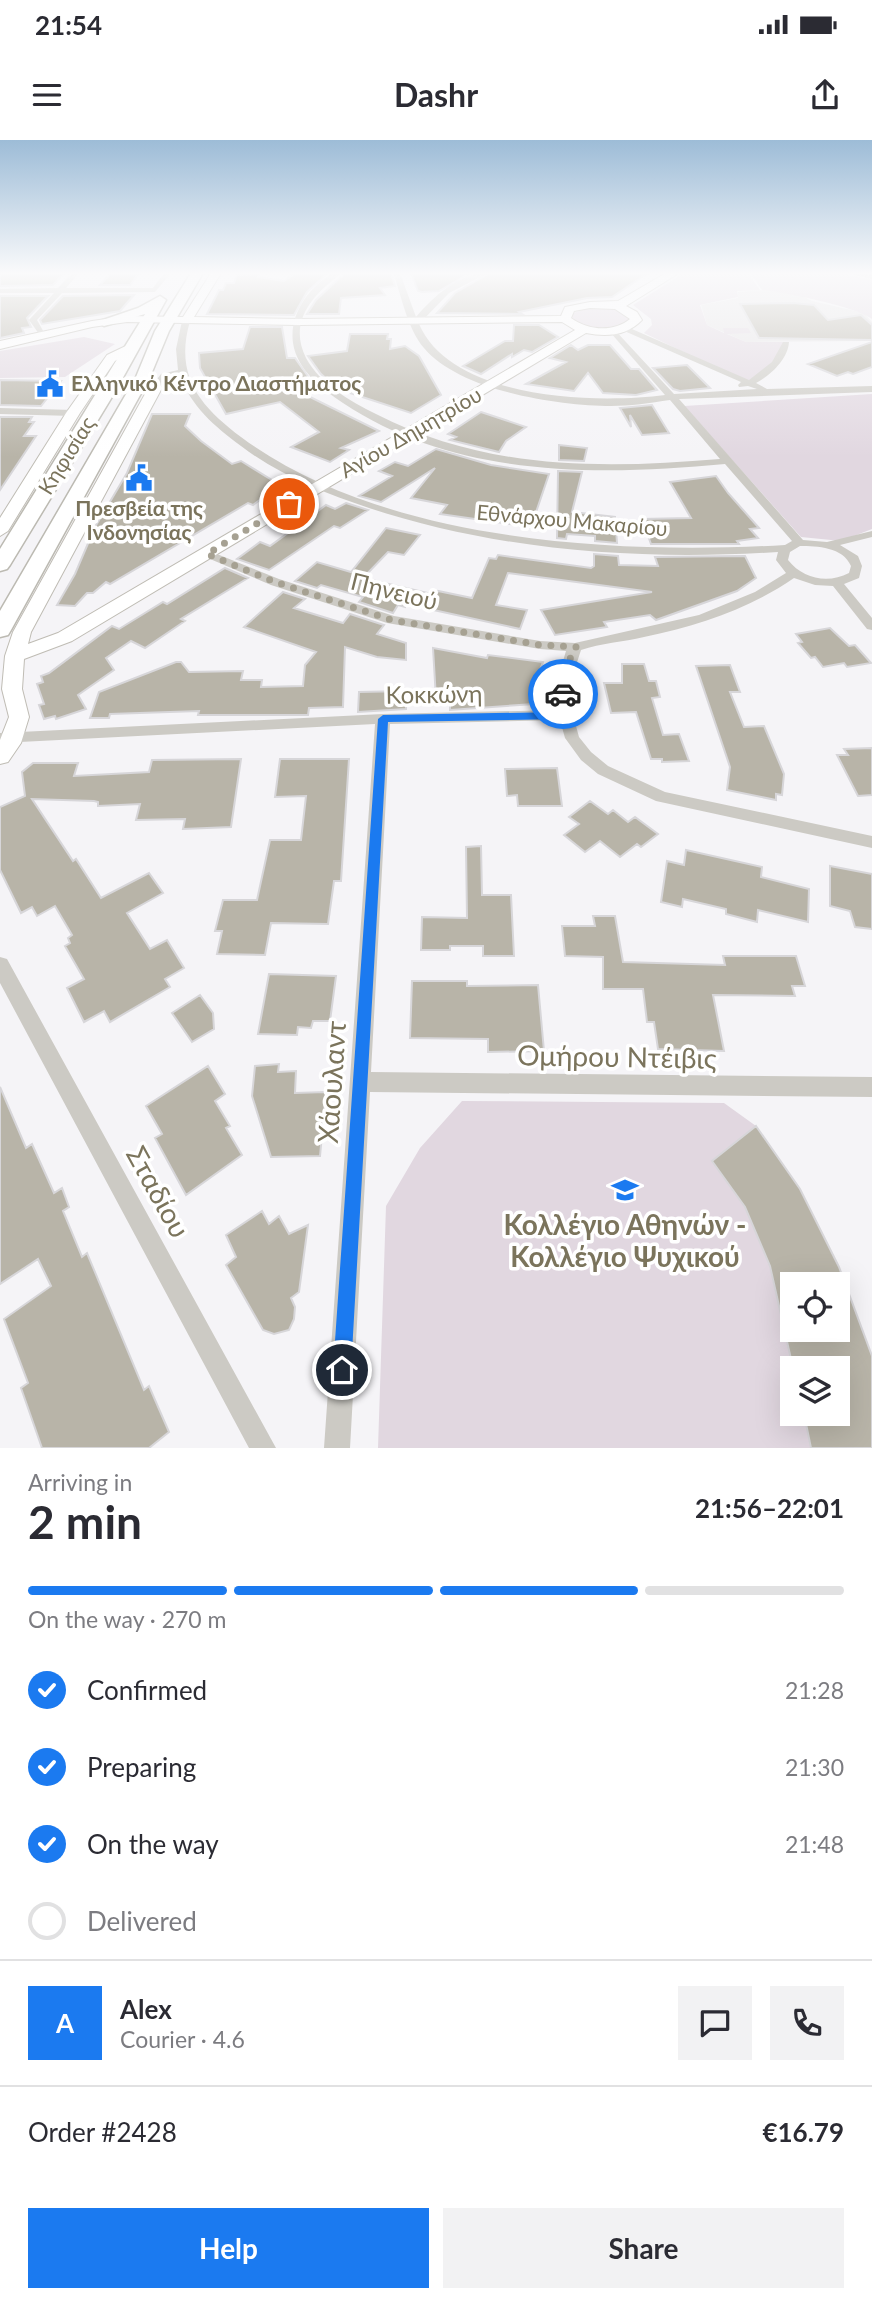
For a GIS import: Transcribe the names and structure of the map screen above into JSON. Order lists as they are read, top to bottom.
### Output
{
  "streets": {
    "main road": ["Κηφισίας"],
    "street": [
      "Αγίου Δημητρίου",
      "Εθνάρχου Μακαρίου",
      "Πηνειού",
      "Κοκκώνη",
      "Ομήρου Ντέιβις",
      "Χάουλαντ",
      "Σταδίου"
    ]
  },
  "crossings": [
    ["Αγίου Δημητρίου", "Εθνάρχου Μακαρίου"],
    ["Αγίου Δημητρίου", "Πηνειού"],
    ["Κοκκώνη", "Χάουλαντ"],
    ["Ομήρου Ντέιβις", "Χάουλαντ"]
  ],
  "places": {
    "public building": ["Ελληνικό Κέντρο Διαστήματος", "Πρεσβεία της Ινδονησίας"],
    "school or university": ["Κολλέγιο Αθηνών - Κολλέγιο Ψυχικού"]
  },
  "page": {
    "status": "21:54",
    "header": "Dashr",
    "heading": ["2 min", "Arriving in", "21:56–22:01"],
    "panel": [
      "Alex",
      "Courier · 4.6",
      "Order #2428",
      "€16.79"
    ],
    "bar": "On the way · 270 m",
    "list": [
      ["Confirmed", "21:28"],
      ["Preparing", "21:30"],
      ["On the way", "21:48"],
      "Delivered"
    ],
    "round": "A",
    "buttons": ["Help", "Share"]
  }
}
